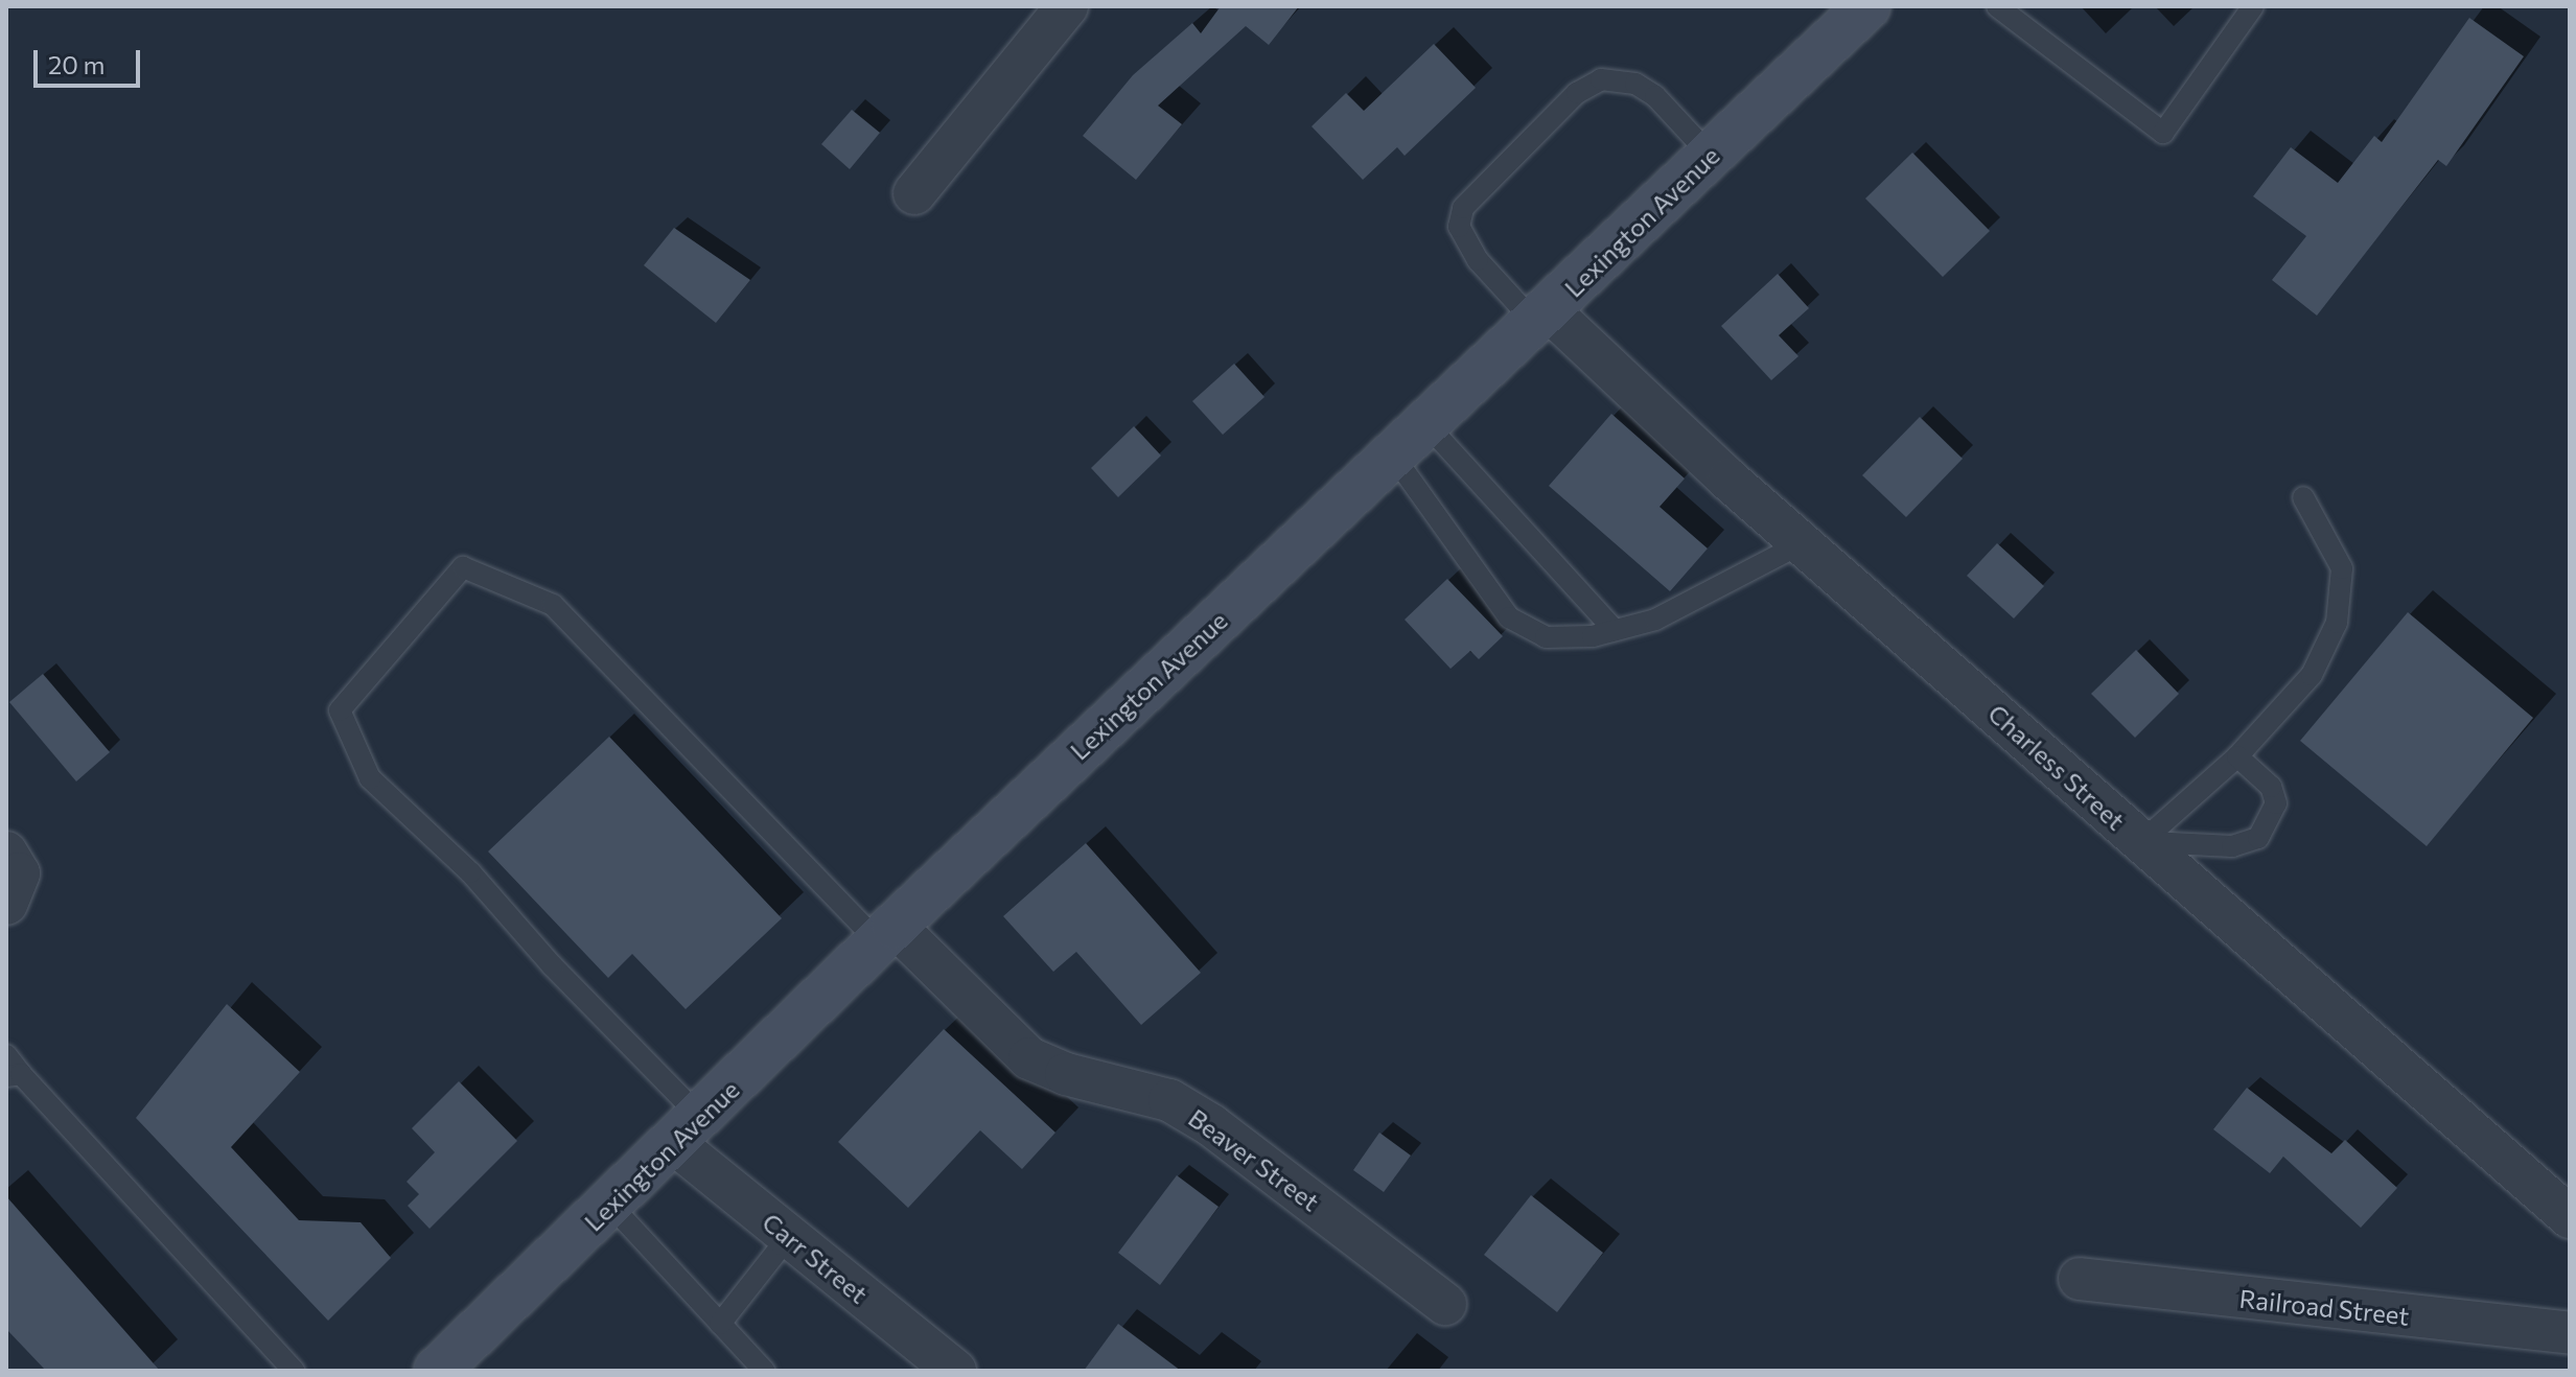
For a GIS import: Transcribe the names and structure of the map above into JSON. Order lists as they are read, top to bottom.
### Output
{
  "streets": {
    "main road": ["Lexington Avenue"],
    "street": [
      "Charless Street",
      "Beaver Street",
      "Carr Street",
      "Railroad Street"
    ]
  },
  "crossings": [
    ["Lexington Avenue", "Charless Street"],
    ["Lexington Avenue", "Beaver Street"],
    ["Lexington Avenue", "Carr Street"]
  ],
  "scale_bar": "20 m"
}
